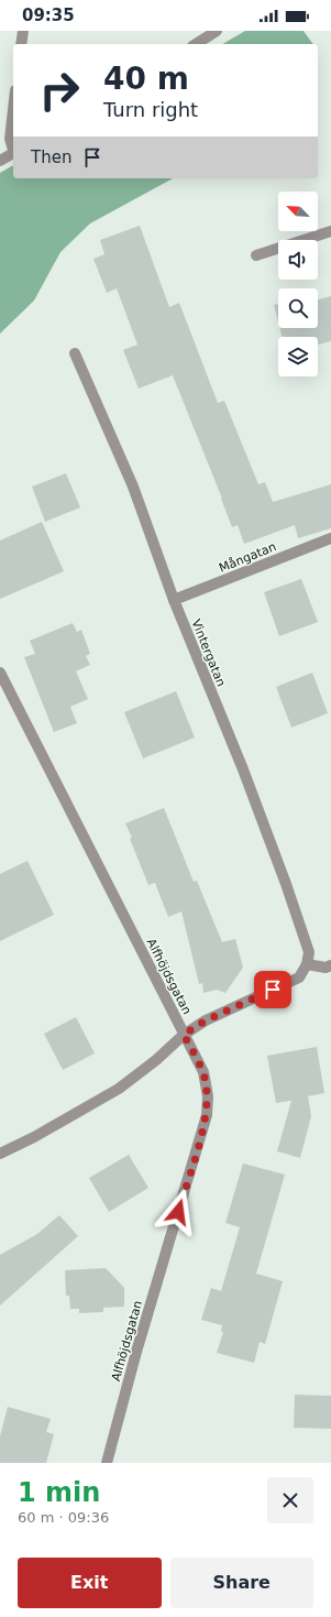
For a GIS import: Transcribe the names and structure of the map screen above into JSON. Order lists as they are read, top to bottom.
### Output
{
  "streets": {
    "street": ["Mångatan", "Vintergatan", "Alfhöjdsgatan"]
  },
  "crossings": [
    ["Mångatan", "Vintergatan"]
  ],
  "north": "top left",
  "page": {
    "status": "09:35",
    "turn": ["40 m", "Turn right"],
    "then": "Then",
    "heading": ["1 min", "60 m · 09:36"],
    "buttons": ["Exit", "Share"]
  }
}
